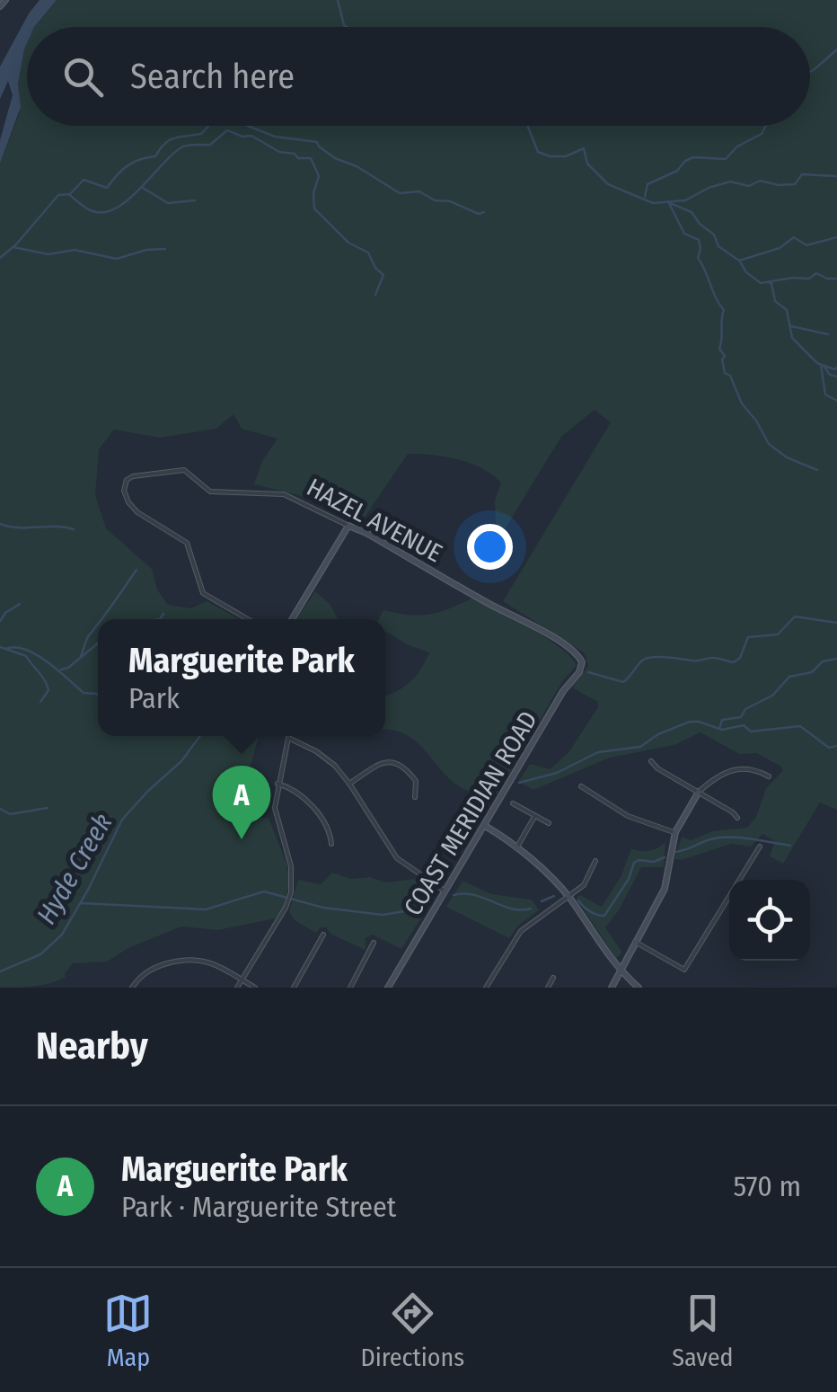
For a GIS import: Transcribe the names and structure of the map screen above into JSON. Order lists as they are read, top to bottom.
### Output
{
  "streets": {
    "street": ["HAZEL AVENUE", "COAST MERIDIAN ROAD"]
  },
  "crossings": [
    ["HAZEL AVENUE", "COAST MERIDIAN ROAD"]
  ],
  "water": ["Hyde Creek"],
  "page": {
    "search": "Search here",
    "popup": ["Marguerite Park", "Park"],
    "pins": "A",
    "heading": "Nearby",
    "list": [
      {
        "mark": "A",
        "name": "Marguerite Park",
        "note": "Park · Marguerite Street",
        "value": "570 m"
      }
    ],
    "nav": ["Map", "Directions", "Saved"]
  }
}
